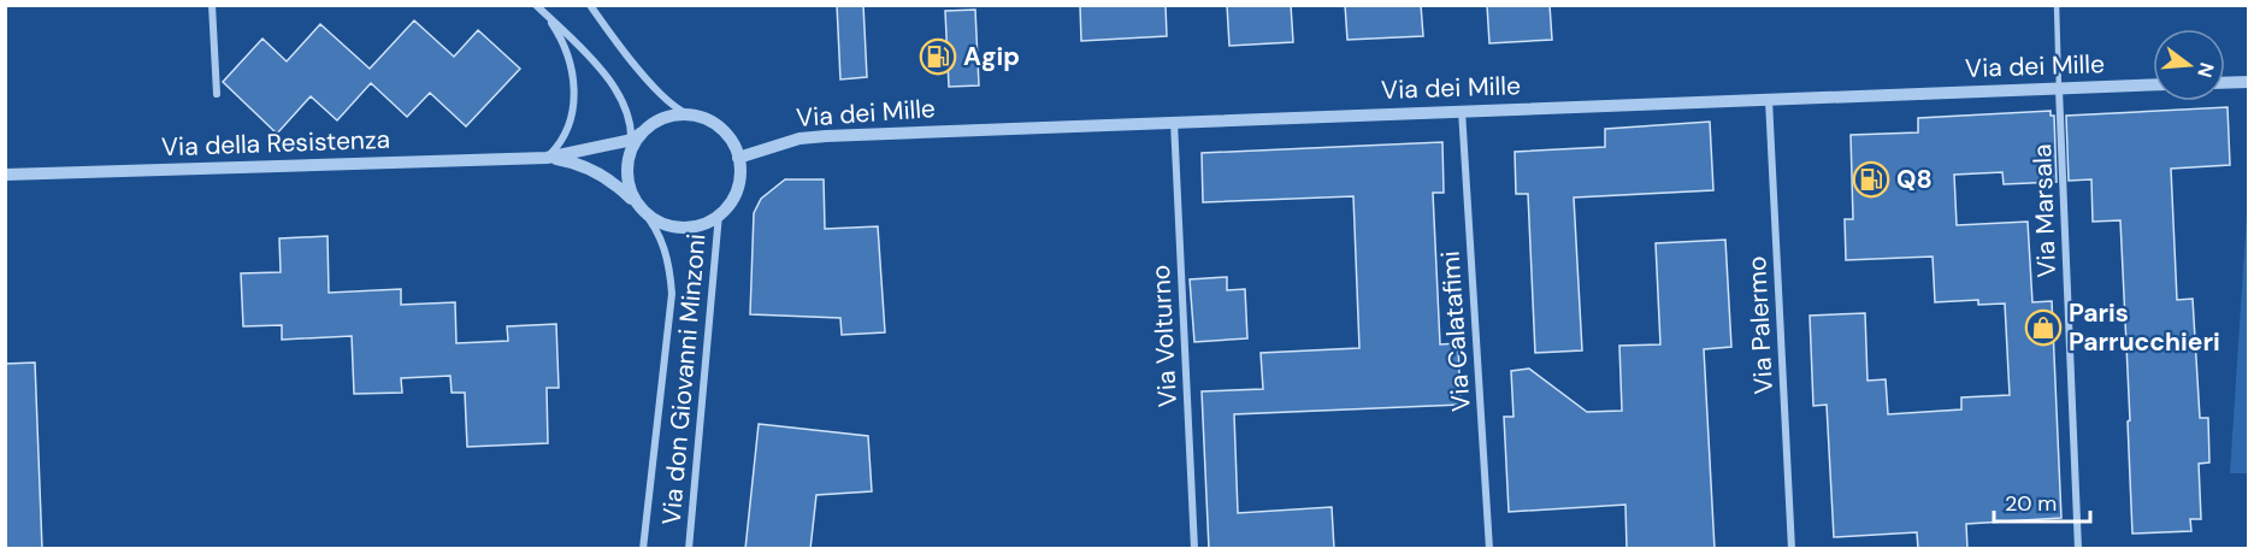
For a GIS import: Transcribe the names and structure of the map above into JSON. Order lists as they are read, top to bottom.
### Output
{
  "streets": {
    "street": [
      "Via dei Mille",
      "Via della Resistenza",
      "Via Marsala",
      "Via Palermo",
      "Via Calatafimi",
      "Via Volturno",
      "Via don Giovanni Minzoni"
    ]
  },
  "crossings": [
    ["Via dei Mille", "Via della Resistenza"],
    ["Via dei Mille", "Via Marsala"],
    ["Via dei Mille", "Via Palermo"],
    ["Via dei Mille", "Via Calatafimi"],
    ["Via dei Mille", "Via Volturno"],
    ["Via dei Mille", "Via don Giovanni Minzoni"],
    ["Via della Resistenza", "Via don Giovanni Minzoni"]
  ],
  "places": {
    "fuel station": ["Agip", "Q8"],
    "shop": ["Paris Parrucchieri"]
  },
  "scale_bar": "20 m",
  "north": "right"
}
